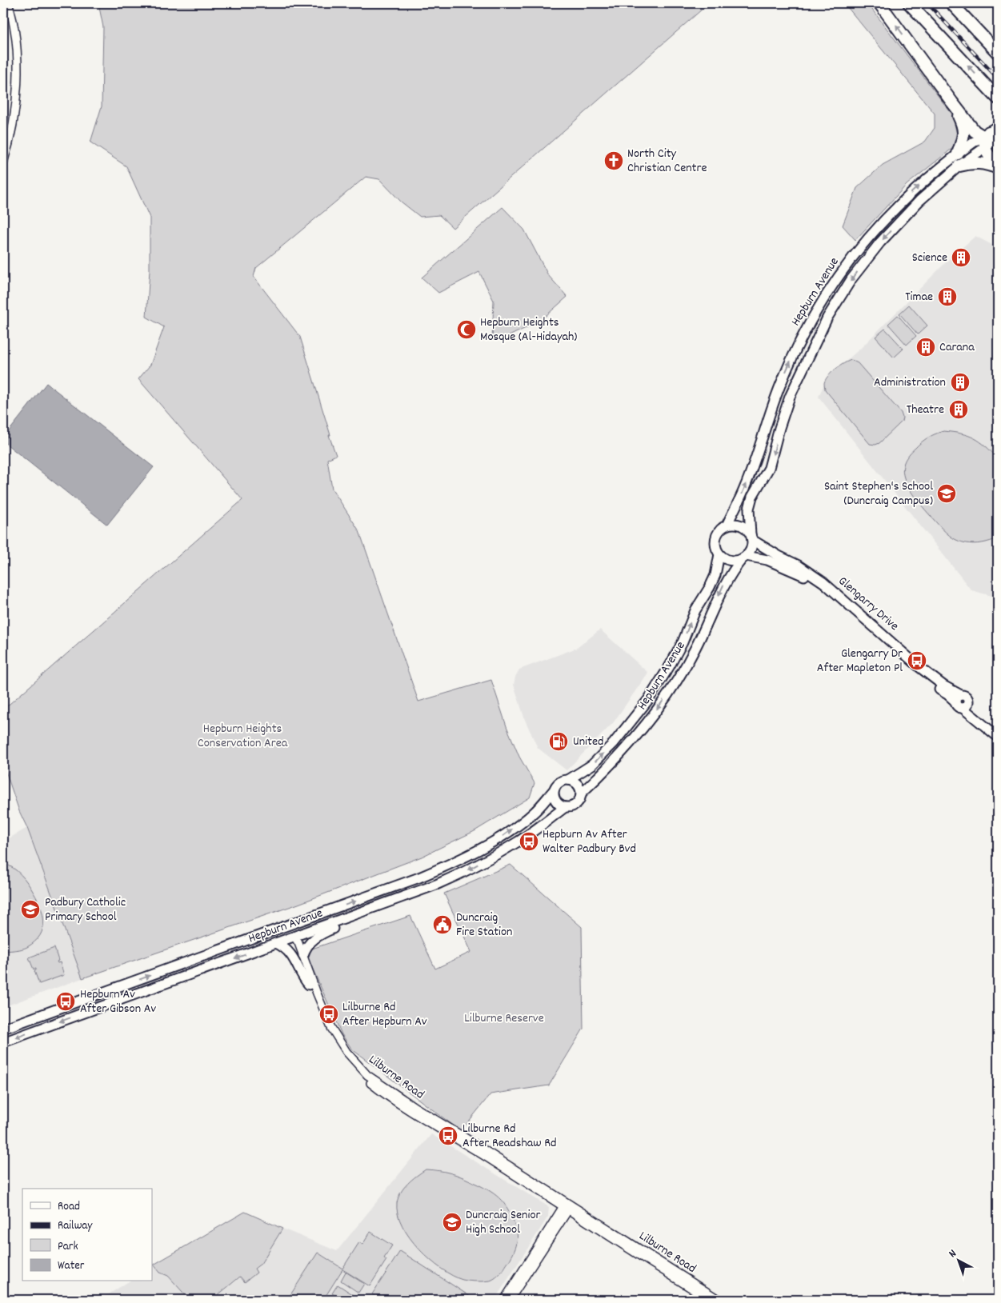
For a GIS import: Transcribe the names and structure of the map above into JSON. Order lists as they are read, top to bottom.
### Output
{
  "streets": {
    "main road": ["Hepburn Avenue", "Glengarry Drive"],
    "street": ["Lilburne Road"]
  },
  "crossings": [
    ["Hepburn Avenue", "Glengarry Drive"],
    ["Hepburn Avenue", "Lilburne Road"]
  ],
  "parks": ["Hepburn Heights Conservation Area", "Lilburne Reserve"],
  "places": {
    "church": ["North City Christian Centre"],
    "building": [
      "Science",
      "Timae",
      "Carana",
      "Administration",
      "Theatre"
    ],
    "mosque": ["Hepburn Heights Mosque (Al-Hidayah)"],
    "school or university": ["Saint Stephen's School (Duncraig Campus)", "Padbury Catholic Primary School", "Duncraig Senior High School"],
    "bus stop": [
      "Glengarry Dr After Mapleton Pl",
      "Hepburn Av After Walter Padbury Bvd",
      "Hepburn Av After Gibson Av",
      "Lilburne Rd After Hepburn Av",
      "Lilburne Rd After Readshaw Rd"
    ],
    "fuel station": ["United"],
    "public building": ["Duncraig Fire Station"]
  },
  "legend": [
    "Road",
    "Railway",
    "Park",
    "Water"
  ],
  "north": "top left"
}
